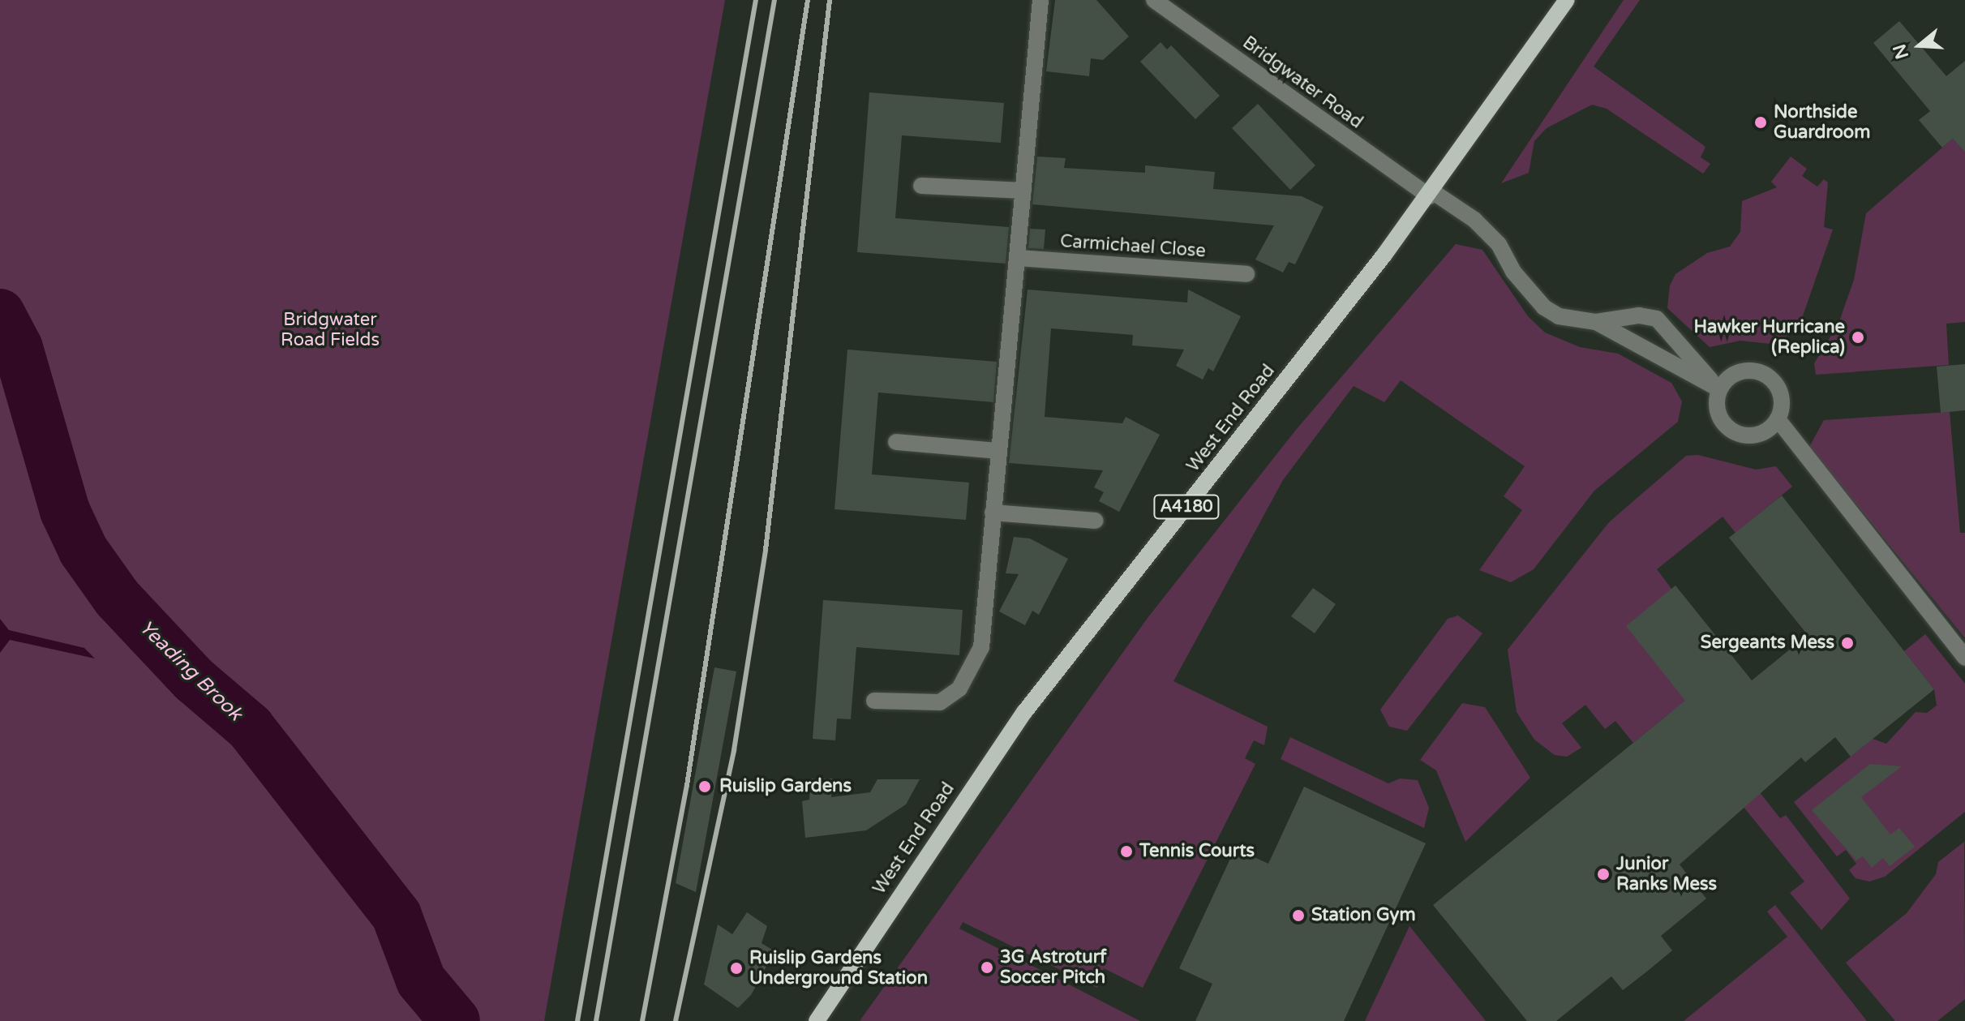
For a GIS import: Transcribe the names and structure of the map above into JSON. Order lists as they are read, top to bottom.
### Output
{
  "streets": {
    "main road": ["West End Road", "A4180"],
    "street": ["Bridgwater Road", "Carmichael Close"]
  },
  "crossings": [
    ["Bridgwater Road", "West End Road"]
  ],
  "water": ["Yeading Brook"],
  "parks": ["Bridgwater Road Fields"],
  "places": [
    "Northside Guardroom",
    "Hawker Hurricane (Replica)",
    "Sergeants Mess",
    "Ruislip Gardens",
    "Tennis Courts",
    "Junior Ranks Mess",
    "Station Gym",
    "3G Astroturf Soccer Pitch",
    "Ruislip Gardens Underground Station"
  ],
  "north": "left"
}
